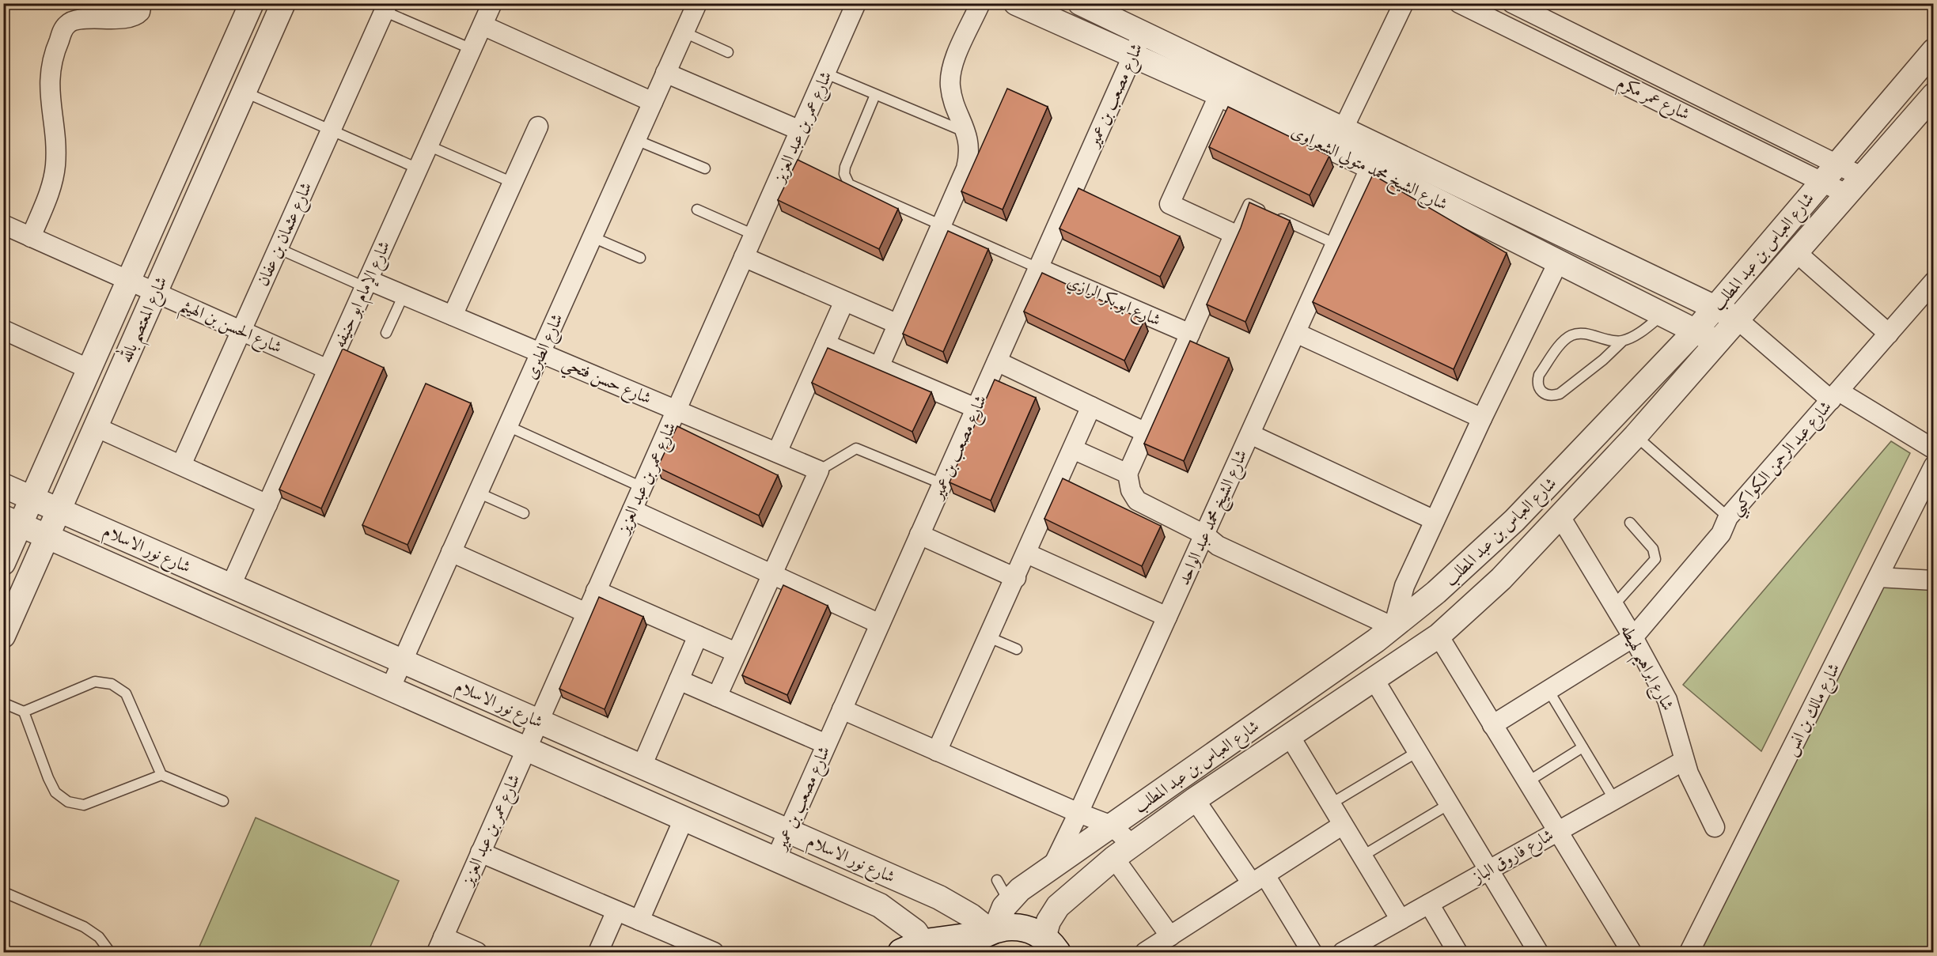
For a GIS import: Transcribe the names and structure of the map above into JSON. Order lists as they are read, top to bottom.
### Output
{
  "streets": {
    "street": [
      "شارع مصعب بن عمير",
      "شارع عمر مكرم",
      "شارع عمر بن عبد العزيز",
      "شارع الشيخ محمد متولي الشعراوى",
      "شارع عثمان بن عفان",
      "شارع العباس بن عبد المطلب",
      "شارع الإمام ابو حنيفه",
      "شارع ابو بكر الرازي",
      "شارع المعتصم بالله",
      "شارع الحسن بن الهيثم",
      "شارع الطبرى",
      "شارع حسن فتحي",
      "شارع عبد الرحمن الكواكبي",
      "شارع الشيخ محمد عبد الواحد",
      "شارع نور الاسلام",
      "شارع ابراهيم لهيطه",
      "شارع مالك بن انس",
      "شارع فاروق الباز"
    ]
  },
  "crossings": [
    ["شارع مصعب بن عمير", "شارع الشيخ محمد متولي الشعراوى"],
    ["شارع مصعب بن عمير", "شارع ابو بكر الرازي"],
    ["شارع مصعب بن عمير", "شارع نور الاسلام"],
    ["شارع عمر مكرم", "شارع العباس بن عبد المطلب"],
    ["شارع عمر بن عبد العزيز", "شارع حسن فتحي"],
    ["شارع عمر بن عبد العزيز", "شارع نور الاسلام"],
    ["شارع الشيخ محمد متولي الشعراوى", "شارع العباس بن عبد المطلب"],
    ["شارع الشيخ محمد متولي الشعراوى", "شارع الشيخ محمد عبد الواحد"],
    ["شارع عثمان بن عفان", "شارع الحسن بن الهيثم"],
    ["شارع العباس بن عبد المطلب", "شارع الشيخ محمد عبد الواحد"],
    ["شارع العباس بن عبد المطلب", "شارع نور الاسلام"],
    ["شارع العباس بن عبد المطلب", "شارع ابراهيم لهيطه"],
    ["شارع الإمام ابو حنيفه", "شارع الحسن بن الهيثم"],
    ["شارع الإمام ابو حنيفه", "شارع حسن فتحي"],
    ["شارع الإمام ابو حنيفه", "شارع نور الاسلام"],
    ["شارع المعتصم بالله", "شارع الحسن بن الهيثم"],
    ["شارع المعتصم بالله", "شارع نور الاسلام"],
    ["شارع الطبرى", "شارع حسن فتحي"],
    ["شارع الطبرى", "شارع نور الاسلام"],
    ["شارع عبد الرحمن الكواكبي", "شارع ابراهيم لهيطه"],
    ["شارع ابراهيم لهيطه", "شارع فاروق الباز"]
  ]
}
